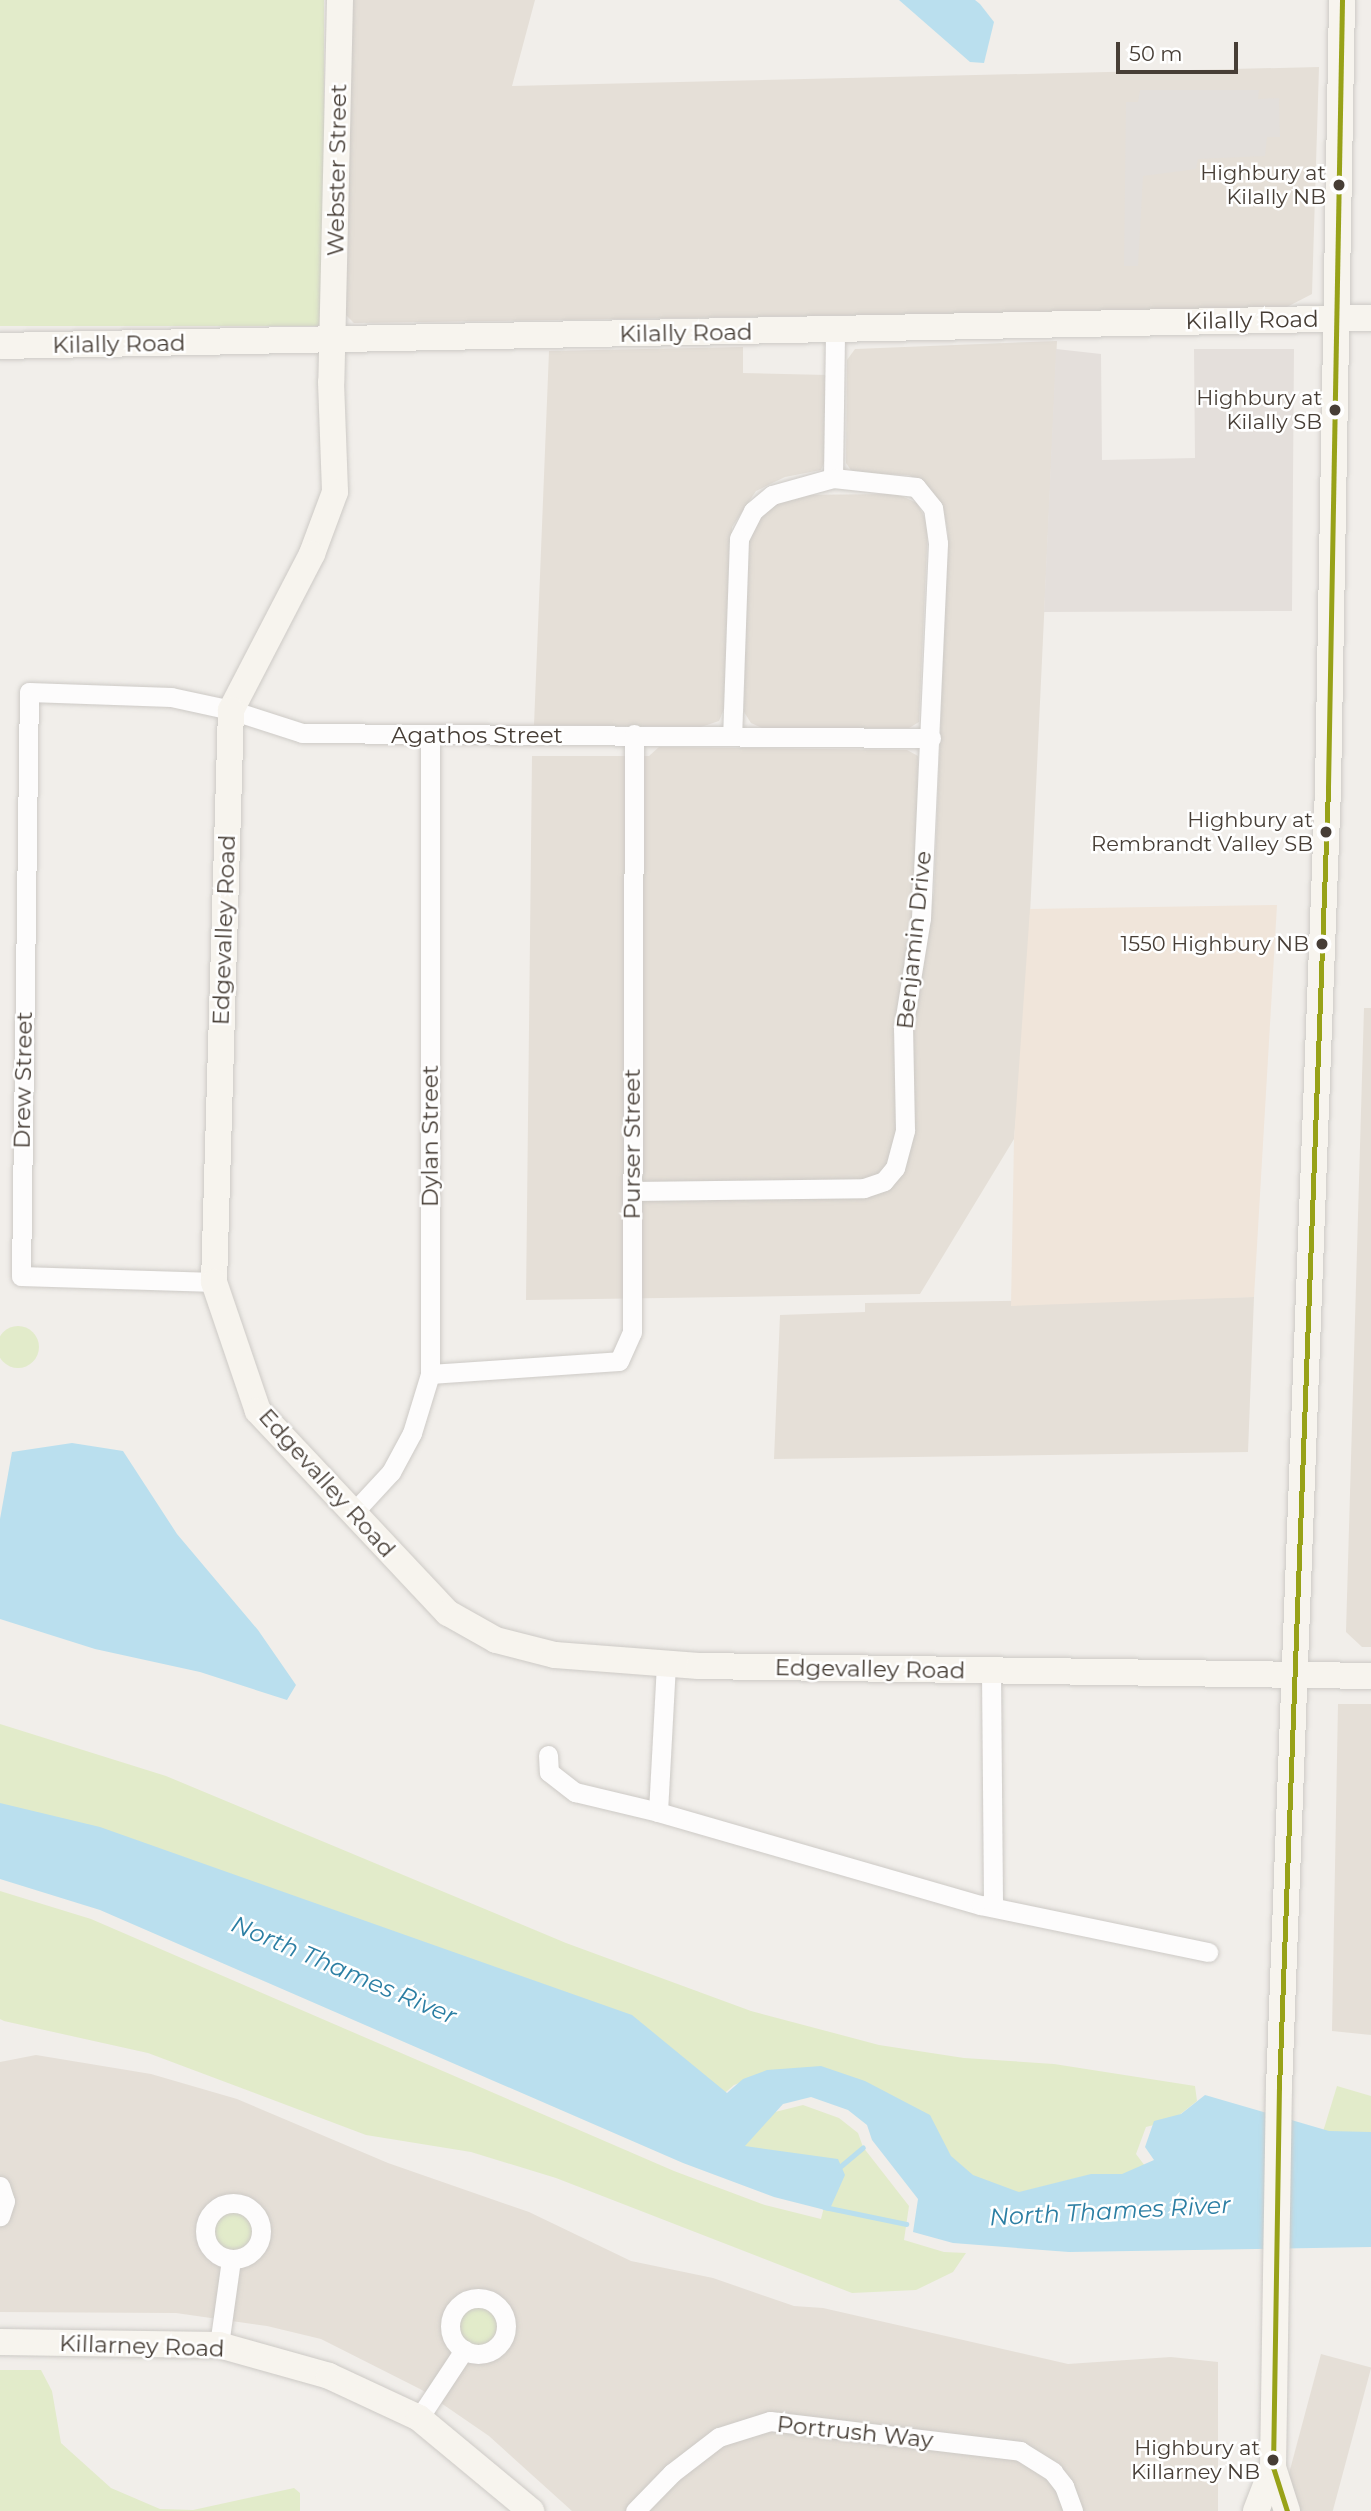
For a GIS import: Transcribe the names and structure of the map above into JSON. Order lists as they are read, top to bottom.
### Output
{
  "streets": {
    "street": [
      "Webster Street",
      "Kilally Road",
      "Agathos Street",
      "Edgevalley Road",
      "Benjamin Drive",
      "Drew Street",
      "Dylan Street",
      "Purser Street",
      "Killarney Road",
      "Portrush Way"
    ]
  },
  "crossings": [
    ["Webster Street", "Kilally Road"],
    ["Webster Street", "Edgevalley Road"],
    ["Kilally Road", "Edgevalley Road"],
    ["Agathos Street", "Edgevalley Road"],
    ["Agathos Street", "Benjamin Drive"],
    ["Agathos Street", "Drew Street"],
    ["Agathos Street", "Dylan Street"],
    ["Agathos Street", "Purser Street"],
    ["Edgevalley Road", "Drew Street"],
    ["Edgevalley Road", "Dylan Street"],
    ["Benjamin Drive", "Purser Street"],
    ["Dylan Street", "Purser Street"]
  ],
  "water": ["North Thames River"],
  "places": [
    "Highbury at Kilally NB",
    "Highbury at Kilally SB",
    "Highbury at Rembrandt Valley SB",
    "1550 Highbury NB",
    "Highbury at Killarney NB"
  ],
  "scale_bar": "50 m"
}
